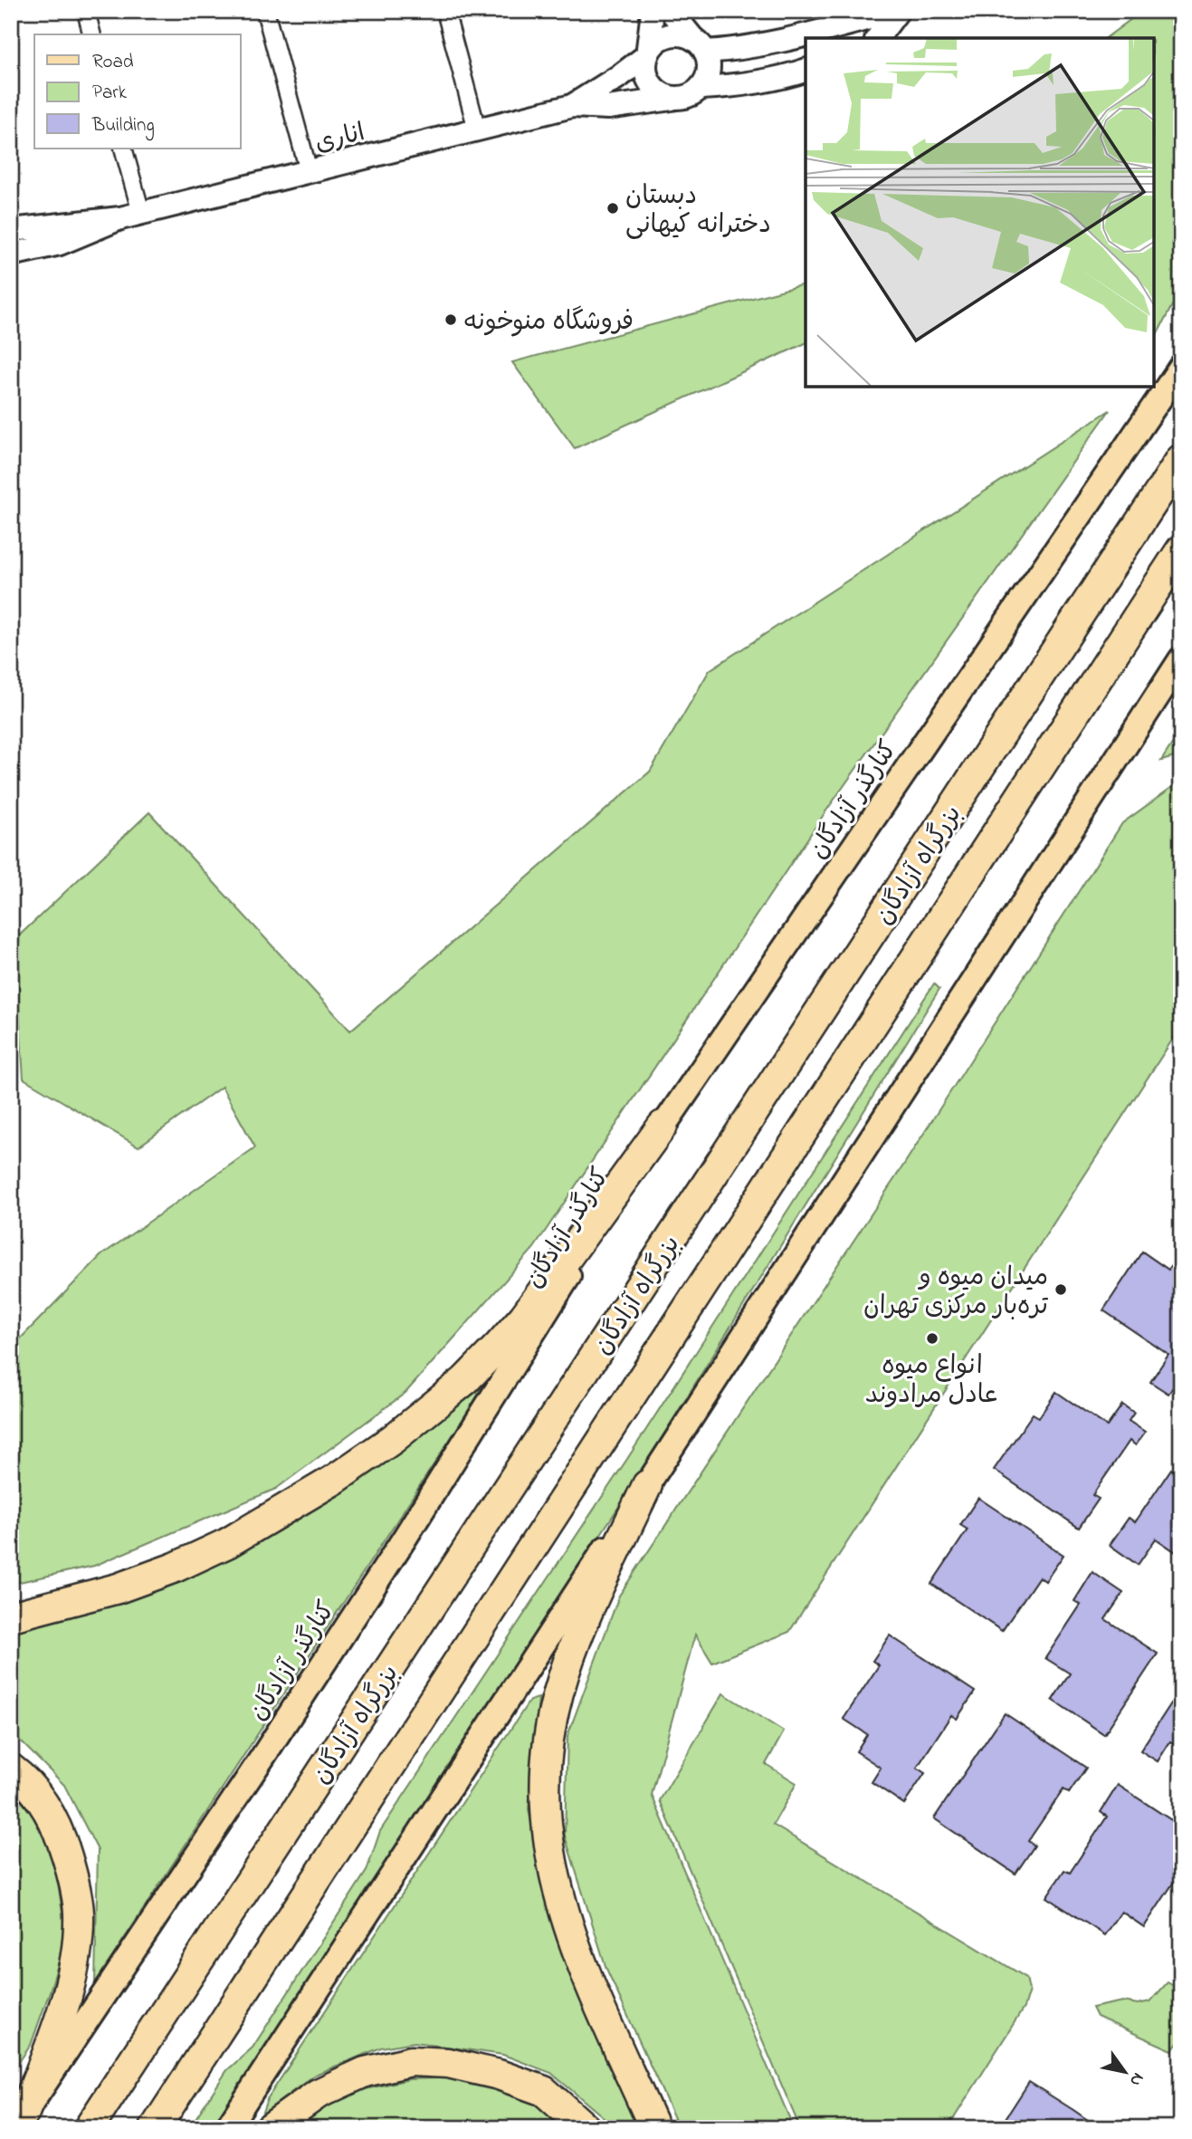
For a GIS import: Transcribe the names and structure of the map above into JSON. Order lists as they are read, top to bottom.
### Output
{
  "streets": {
    "highway": ["بزرگراه آزادگان"],
    "main road": ["کنارگذر آزادگان"],
    "street": ["اناری"]
  },
  "places": [
    "دبستان دخترانه کیهانی",
    "فروشگاه منوخونه",
    "میدان میوه و تره‌بار مرکزی تهران",
    "انواع میوه عادل مرادوند"
  ],
  "legend": ["Road", "Park", "Building"],
  "north": "bottom right"
}
